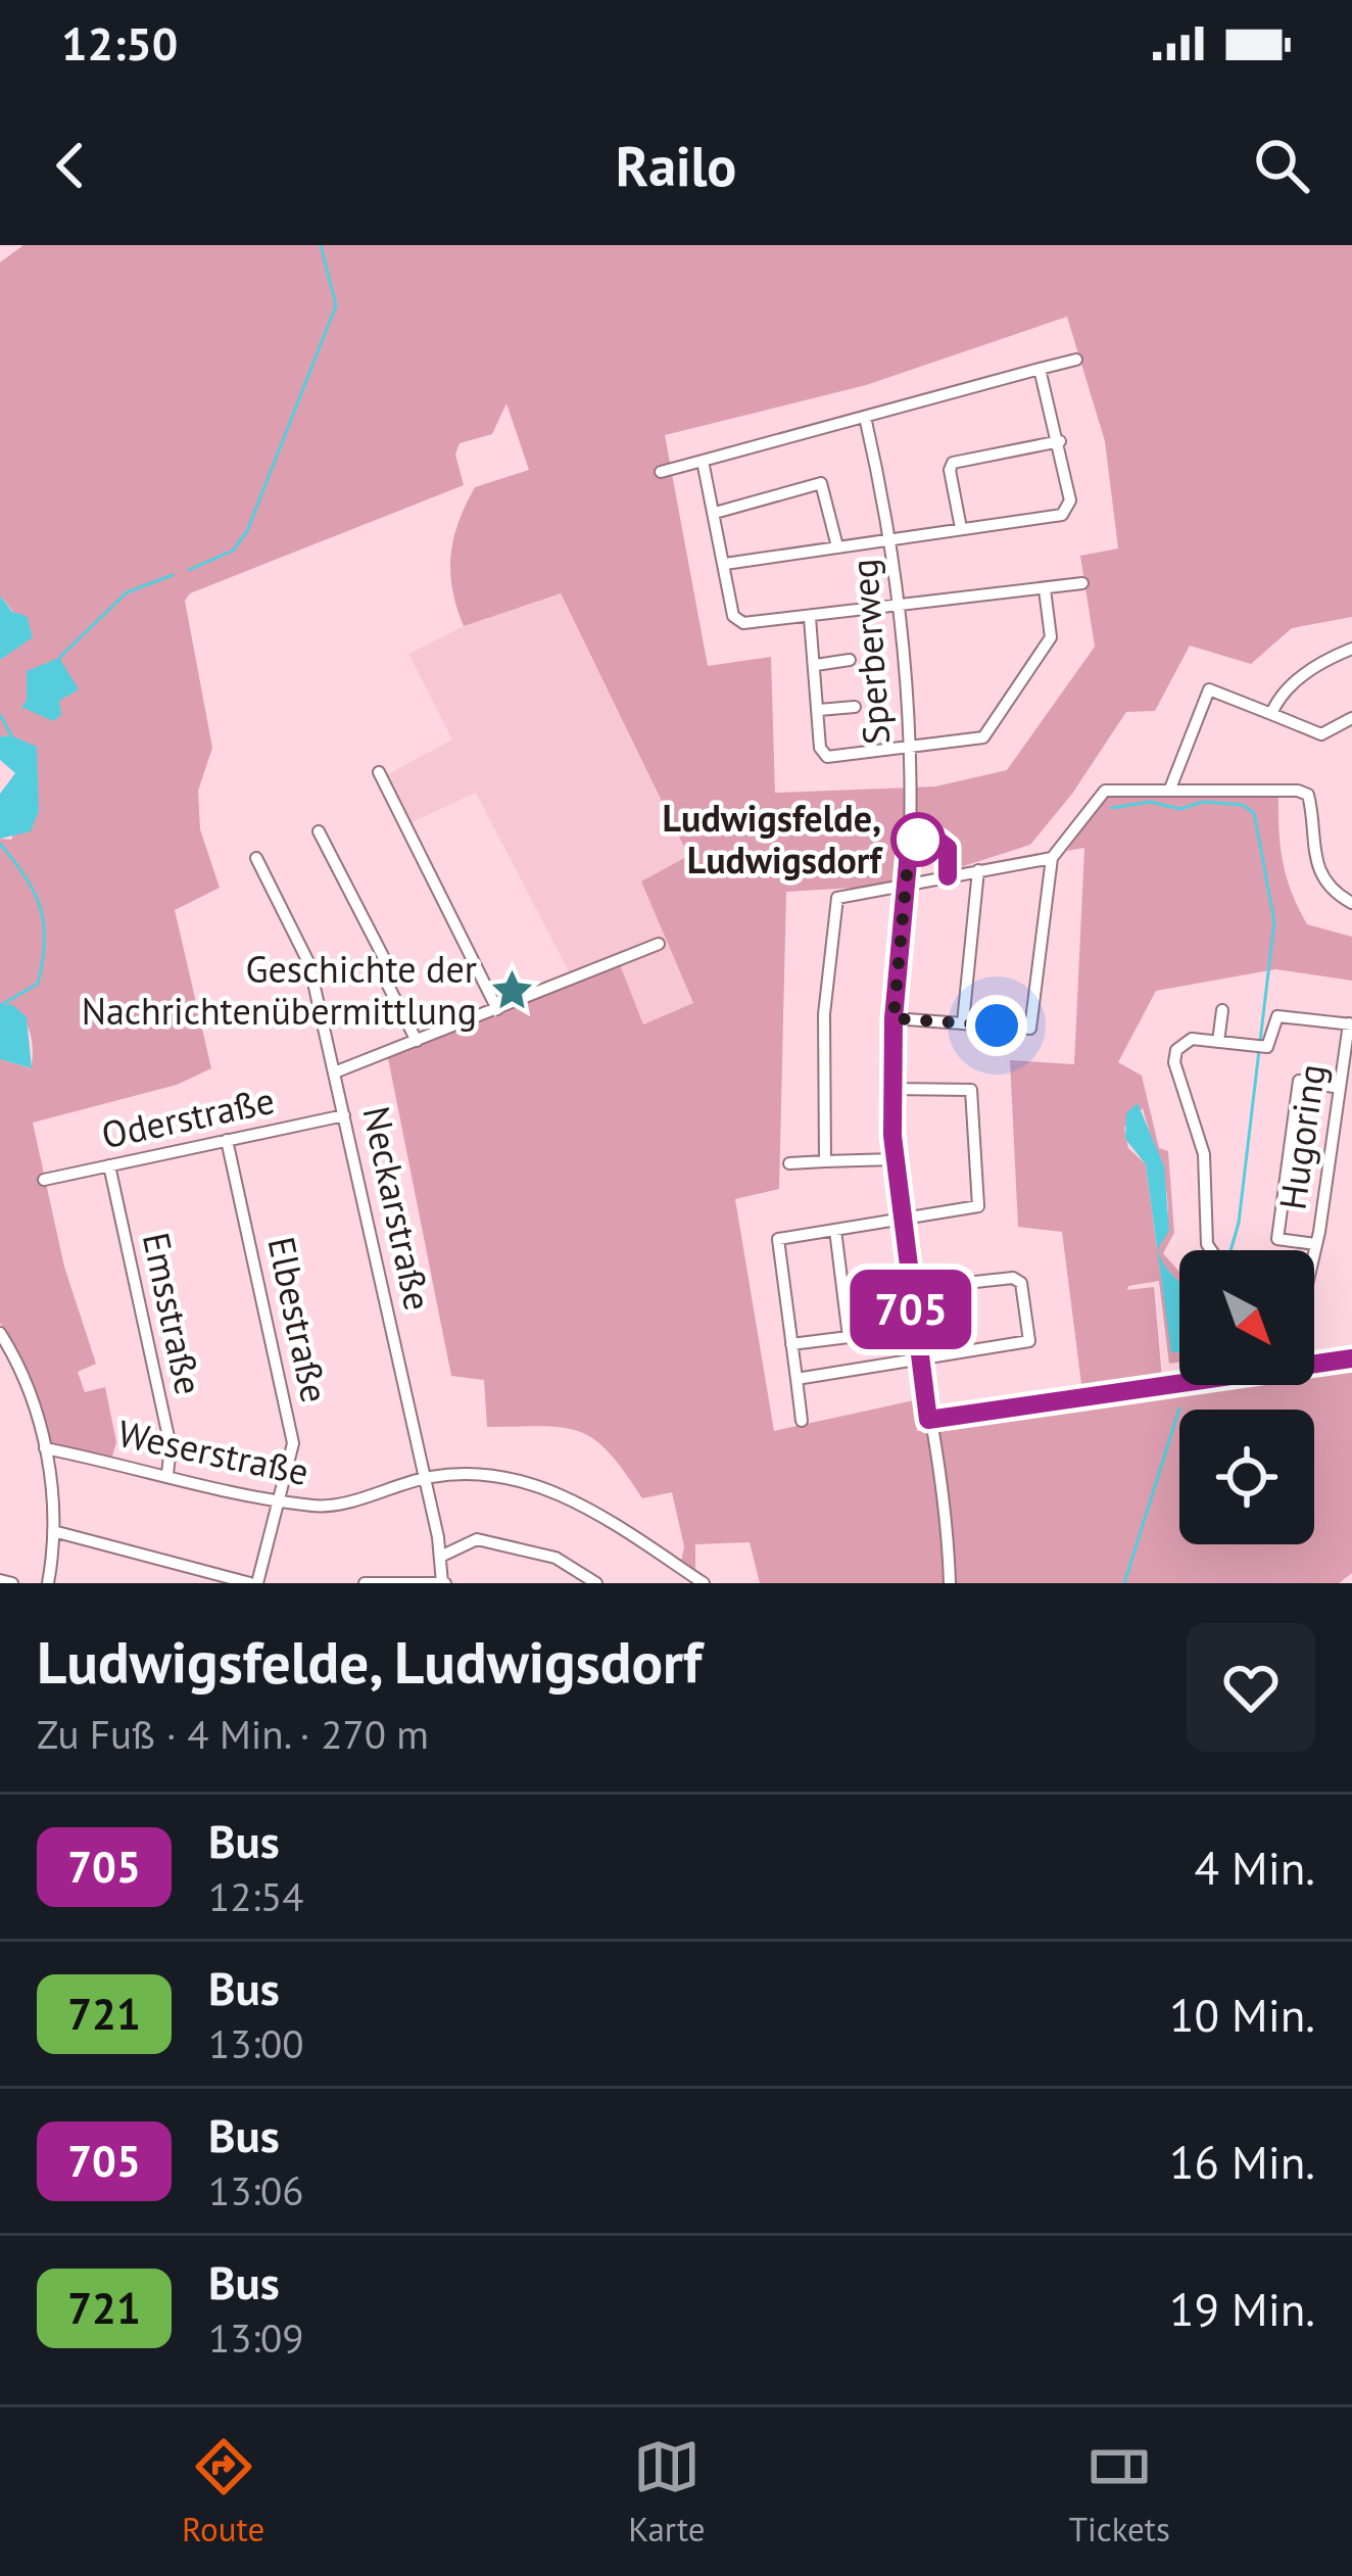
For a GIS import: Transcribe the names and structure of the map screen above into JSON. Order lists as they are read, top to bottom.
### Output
{
  "streets": {
    "street": [
      "Sperberweg",
      "Oderstraße",
      "Hugoring",
      "Neckarstraße",
      "Emsstraße",
      "Elbestraße",
      "Weserstraße"
    ]
  },
  "crossings": [
    ["Oderstraße", "Neckarstraße"],
    ["Oderstraße", "Emsstraße"],
    ["Oderstraße", "Elbestraße"],
    ["Neckarstraße", "Weserstraße"],
    ["Emsstraße", "Weserstraße"],
    ["Elbestraße", "Weserstraße"]
  ],
  "places": {
    "other": ["Ludwigsfelde, Ludwigsdorf"],
    "place": ["Geschichte der Nachrichtenübermittlung"]
  },
  "lines": ["bus line 705"],
  "north": "bottom right",
  "page": {
    "status": "12:50",
    "header": "Railo",
    "on_map": "705",
    "heading": ["Ludwigsfelde, Ludwigsdorf", "Zu Fuß · 4 Min. · 270 m"],
    "list": [
      {
        "mark": "705",
        "name": "Bus",
        "note": "12:54",
        "value": "4 Min."
      },
      {
        "mark": "721",
        "name": "Bus",
        "note": "13:00",
        "value": "10 Min."
      },
      {
        "mark": "705",
        "name": "Bus",
        "note": "13:06",
        "value": "16 Min."
      },
      {
        "mark": "721",
        "name": "Bus",
        "note": "13:09",
        "value": "19 Min."
      }
    ],
    "tabs": ["Route", "Karte", "Tickets"]
  }
}
